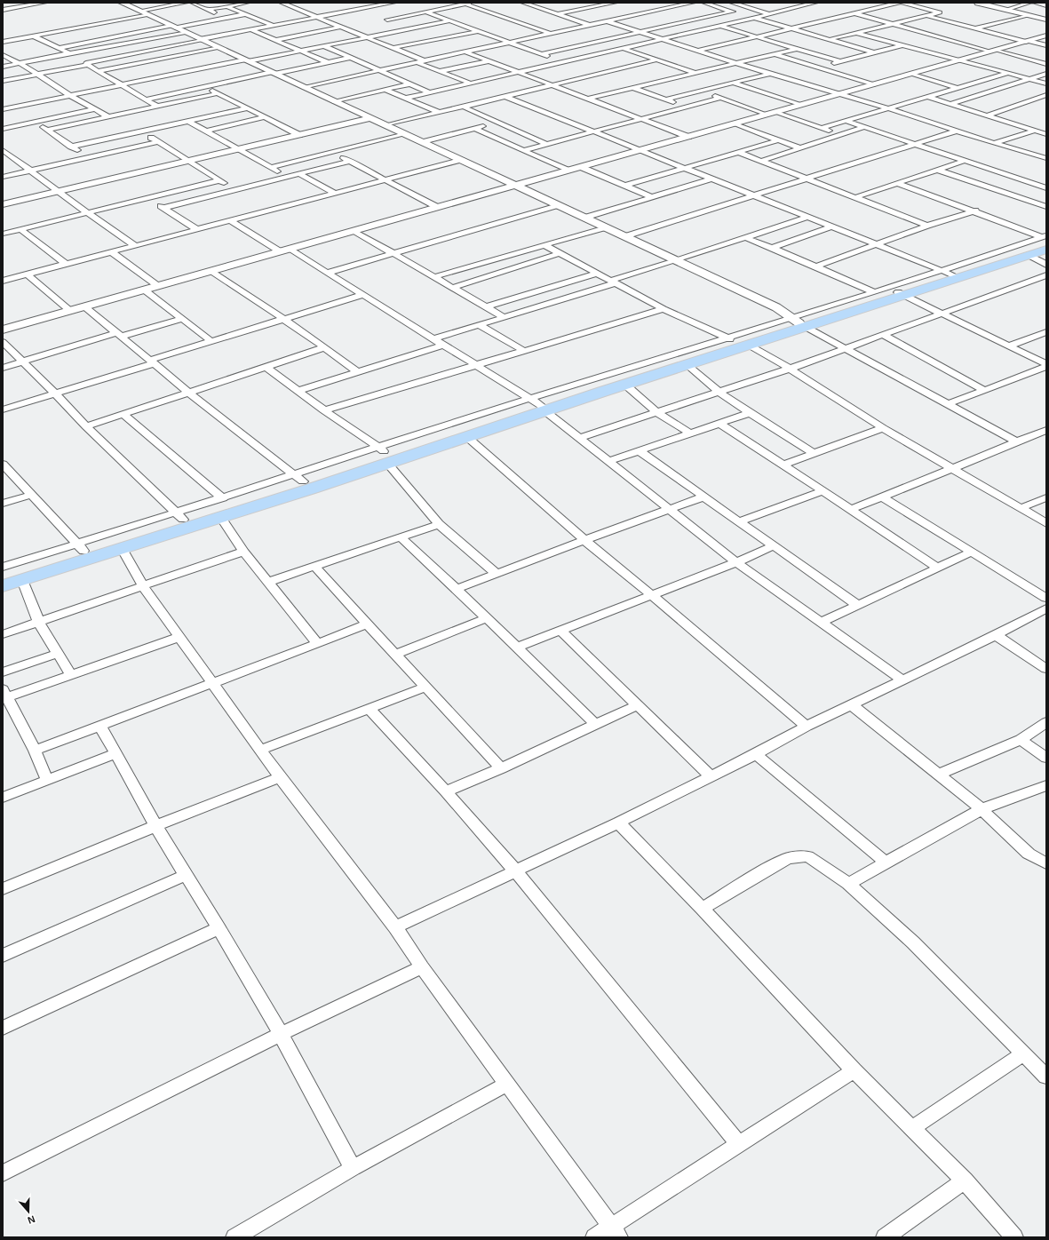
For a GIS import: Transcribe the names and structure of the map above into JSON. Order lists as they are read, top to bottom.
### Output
{
  "north": "bottom"
}
